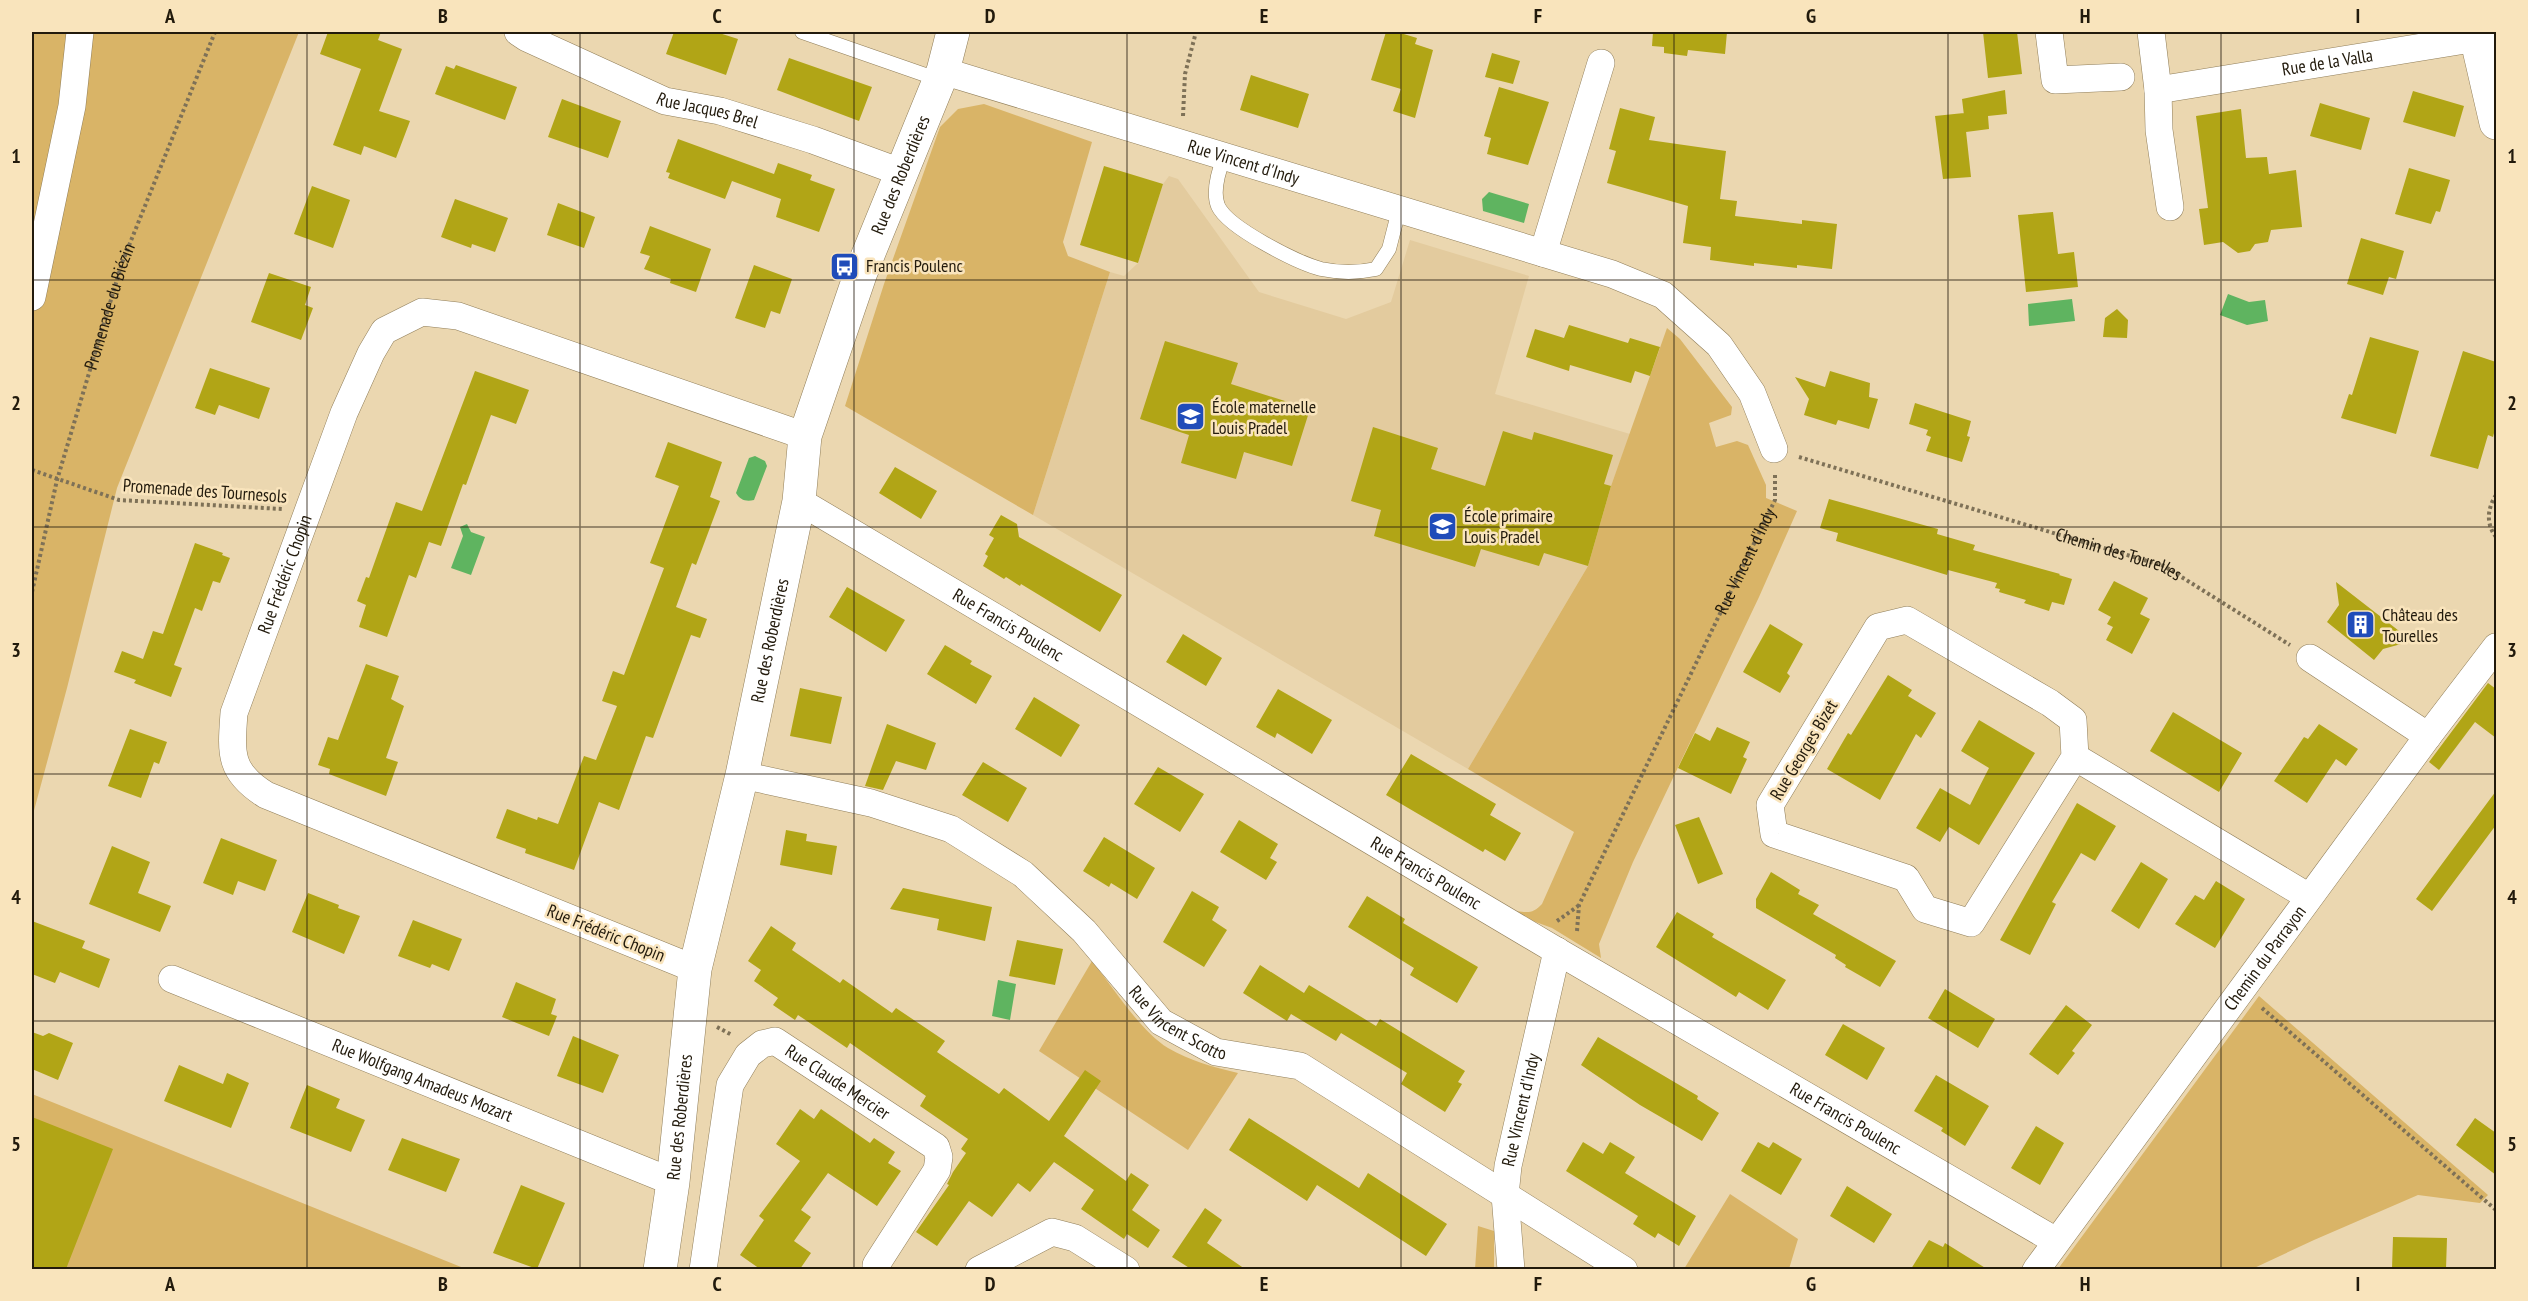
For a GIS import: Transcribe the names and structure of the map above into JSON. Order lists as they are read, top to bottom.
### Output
{
  "streets": {
    "street": [
      "Rue de la Valla",
      "Rue Jacques Brel",
      "Rue Vincent d'Indy",
      "Rue des Roberdières",
      "Rue Frédéric Chopin",
      "Rue Francis Poulenc",
      "Rue Georges Bizet",
      "Chemin du Parrayon",
      "Rue Vincent Scotto",
      "Rue Wolfgang Amadeus Mozart",
      "Rue Claude Mercier"
    ],
    "path": ["Promenade du Biézin", "Promenade des Tournesols", "Chemin des Tourelles"]
  },
  "crossings": [
    ["Rue Jacques Brel", "Rue des Roberdières"],
    ["Rue Vincent d'Indy", "Rue des Roberdières"],
    ["Rue Vincent d'Indy", "Chemin des Tourelles"],
    ["Rue Vincent d'Indy", "Rue Francis Poulenc"],
    ["Rue Vincent d'Indy", "Rue Vincent Scotto"],
    ["Rue des Roberdières", "Rue Frédéric Chopin"],
    ["Rue des Roberdières", "Rue Francis Poulenc"],
    ["Rue des Roberdières", "Rue Vincent Scotto"],
    ["Rue des Roberdières", "Rue Wolfgang Amadeus Mozart"],
    ["Promenade du Biézin", "Promenade des Tournesols"],
    ["Promenade des Tournesols", "Rue Frédéric Chopin"],
    ["Rue Francis Poulenc", "Chemin du Parrayon"]
  ],
  "places": {
    "bus stop": ["Francis Poulenc"],
    "school or university": ["École maternelle Louis Pradel", "École primaire Louis Pradel"],
    "building": ["Château des Tourelles"]
  },
  "grid": {
    "columns": [
      "A",
      "B",
      "C",
      "D",
      "E",
      "F",
      "G",
      "H",
      "I"
    ],
    "rows": [
      "1",
      "2",
      "3",
      "4",
      "5"
    ]
  }
}
